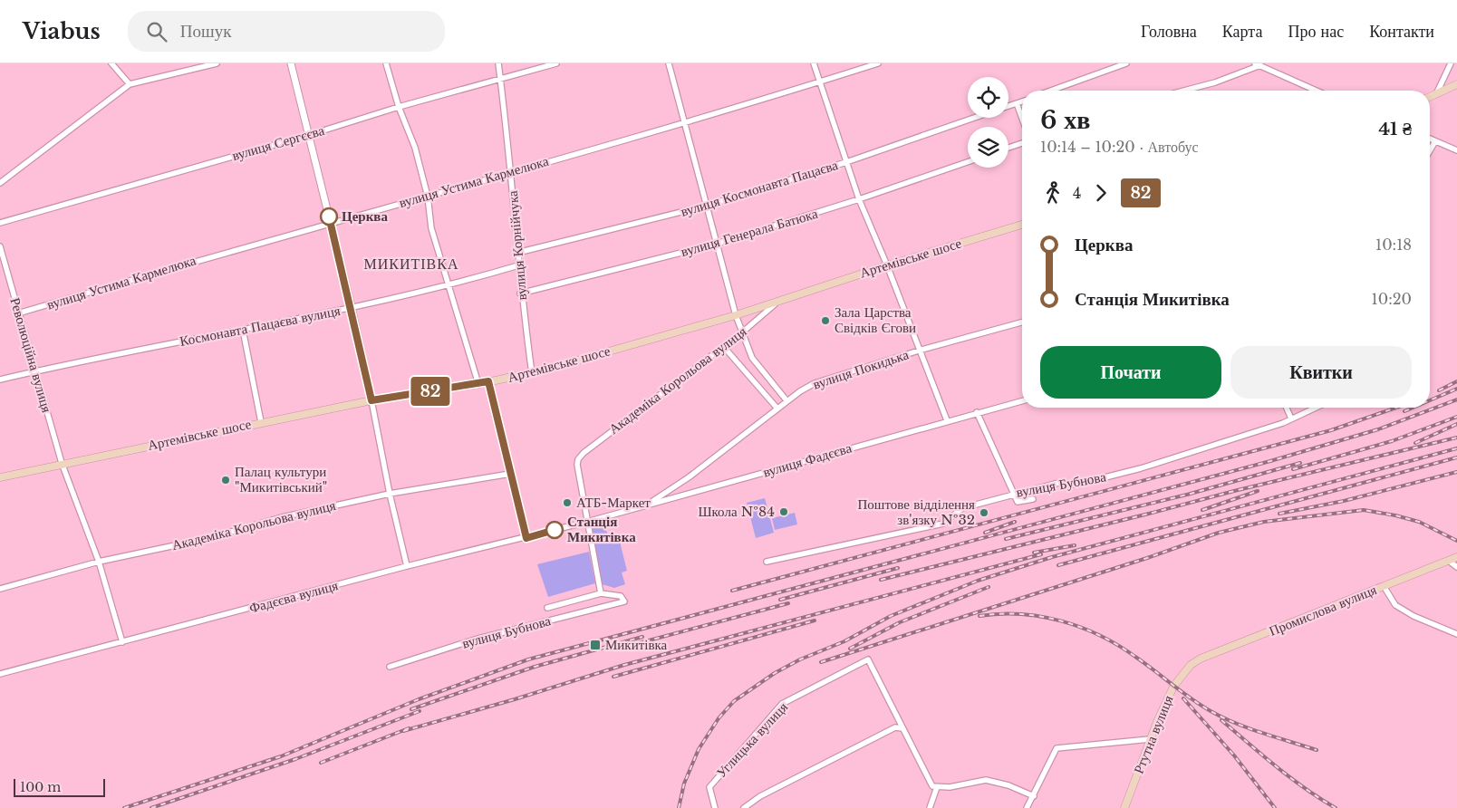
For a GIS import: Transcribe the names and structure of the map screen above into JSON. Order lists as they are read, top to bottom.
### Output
{
  "streets": {
    "main road": ["Артемівське шосе", "Промислова вулиця", "Ртутна вулиця"],
    "street": [
      "вулиця Сергєєва",
      "вулиця Устима Кармелюка",
      "вулиця Космонавта Пацаєва",
      "вулиця Генерала Батюка",
      "вулиця Корнійчука",
      "Космонавта Пацаєва вулиця",
      "Революційна вулиця",
      "вулиця Покидька",
      "Академіка Корольова вулиця",
      "вулиця Фадєєва",
      "вулиця Бубнова",
      "Фадєєва вулиця",
      "Углицька вулиця"
    ]
  },
  "crossings": [
    ["вулиця Сергєєва", "вулиця Корнійчука"],
    ["вулиця Устима Кармелюка", "вулиця Корнійчука"],
    ["вулиця Устима Кармелюка", "Революційна вулиця"],
    ["вулиця Космонавта Пацаєва", "вулиця Корнійчука"],
    ["вулиця Генерала Батюка", "вулиця Корнійчука"],
    ["вулиця Корнійчука", "Артемівське шосе"],
    ["вулиця Корнійчука", "Космонавта Пацаєва вулиця"],
    ["Артемівське шосе", "Революційна вулиця"],
    ["Артемівське шосе", "Академіка Корольова вулиця"],
    ["Космонавта Пацаєва вулиця", "Революційна вулиця"],
    ["Революційна вулиця", "Академіка Корольова вулиця"],
    ["Революційна вулиця", "Фадєєва вулиця"],
    ["вулиця Покидька", "вулиця Фадєєва"],
    ["Академіка Корольова вулиця", "вулиця Фадєєва"],
    ["Академіка Корольова вулиця", "Фадєєва вулиця"],
    ["вулиця Фадєєва", "Фадєєва вулиця"],
    ["Промислова вулиця", "Ртутна вулиця"]
  ],
  "districts": ["МИКИТІВКА"],
  "places": {
    "other": [
      "Церква",
      "Зала Царства Свідків Єгови",
      "Палац культури \"Микитівський\"",
      "АТБ-Маркет",
      "Школа №84",
      "Поштове відділення зв'язку №32",
      "Станція Микитівка"
    ],
    "transit": ["Микитівка"]
  },
  "lines": ["bus line 82"],
  "scale_bar": "100 m",
  "page": {
    "header": "Viabus",
    "search": "Пошук",
    "nav": [
      "Головна",
      "Карта",
      "Про нас",
      "Контакти"
    ],
    "on_map": "82",
    "heading": ["6 хв", "10:14 – 10:20 · Автобус", "41 ₴"],
    "legs": ["4", "82"],
    "list": [
      {
        "name": "Церква",
        "value": "10:18"
      },
      {
        "name": "Станція Микитівка",
        "value": "10:20"
      }
    ],
    "buttons": ["Почати", "Квитки"],
    "scale": "100 m"
  }
}
